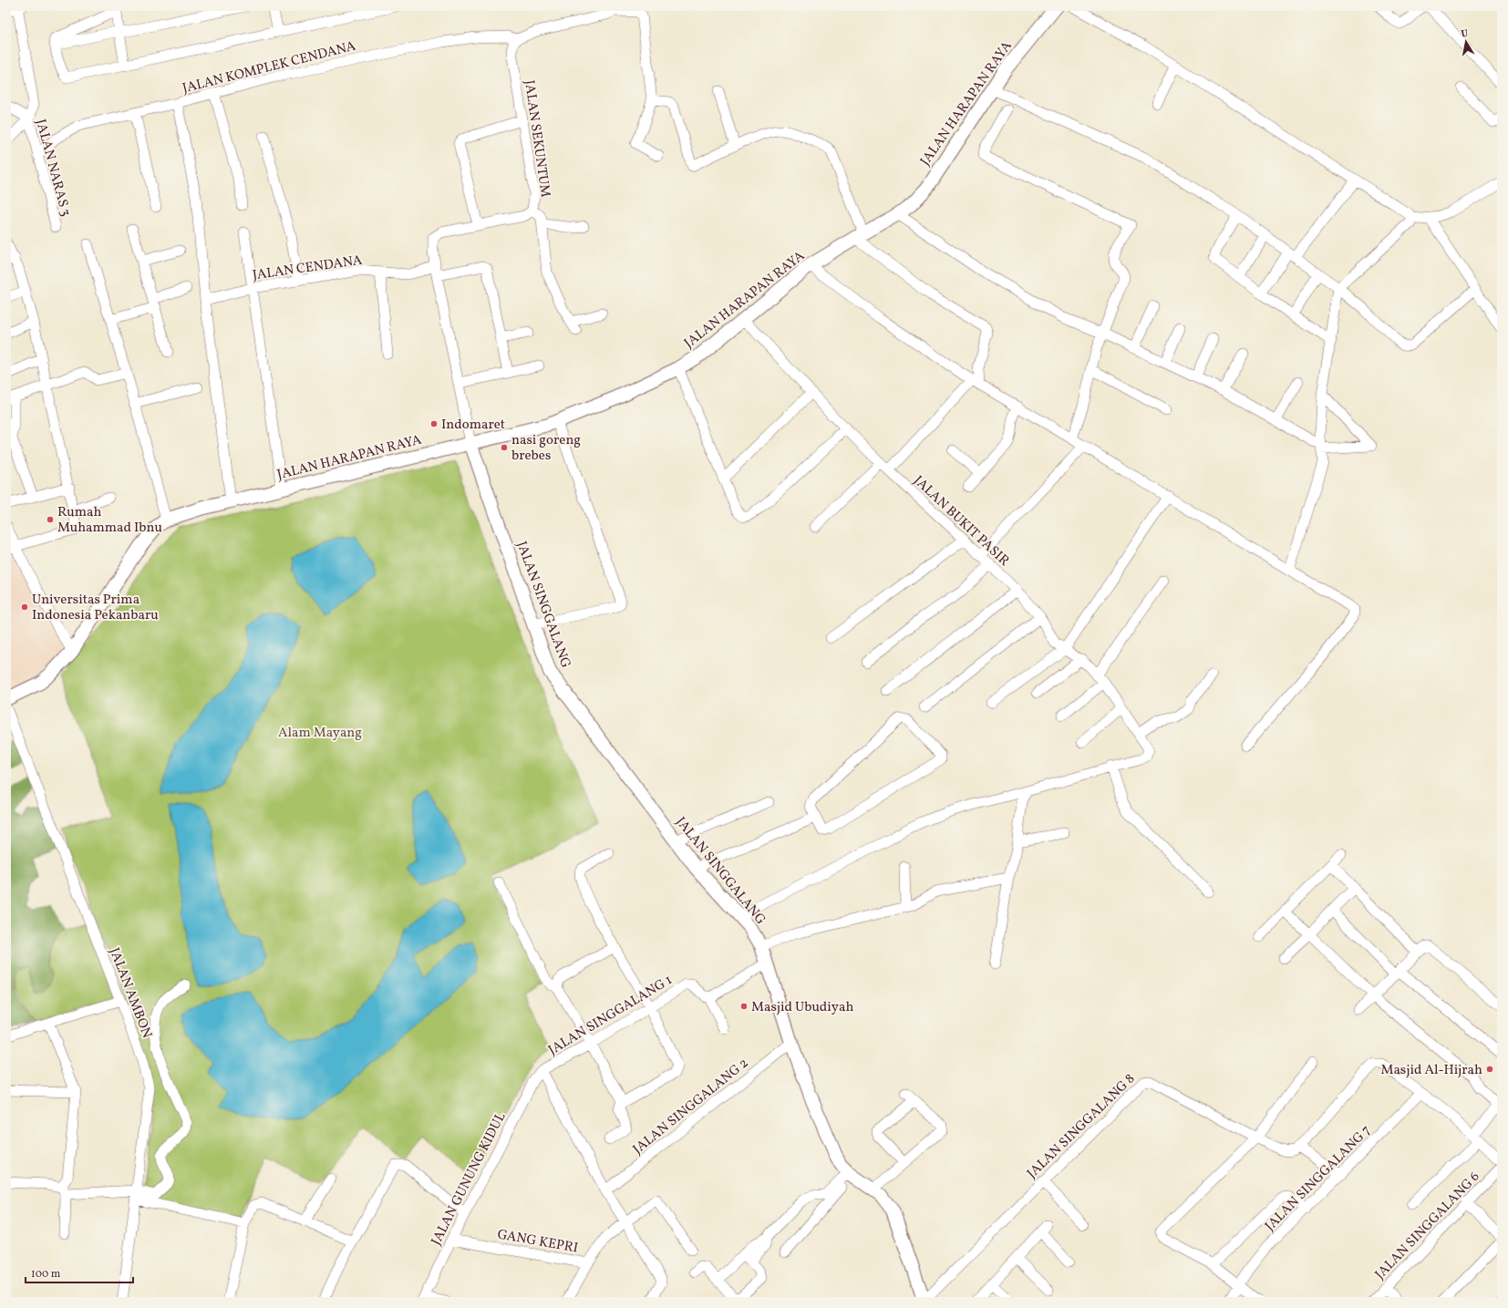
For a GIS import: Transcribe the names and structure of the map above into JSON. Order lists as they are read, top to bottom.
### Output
{
  "streets": {
    "main road": ["JALAN HARAPAN RAYA", "JALAN SINGGALANG"],
    "street": [
      "JALAN KOMPLEK CENDANA",
      "JALAN SEKUNTUM",
      "JALAN NARAS 3",
      "JALAN CENDANA",
      "JALAN BUKIT PASIR",
      "JALAN AMBON",
      "JALAN SINGGALANG 1",
      "JALAN SINGGALANG 2",
      "JALAN SINGGALANG 8",
      "JALAN SINGGALANG 7",
      "JALAN GUNUNG KIDUL",
      "JALAN SINGGALANG 6",
      "GANG KEPRI"
    ]
  },
  "crossings": [
    ["JALAN KOMPLEK CENDANA", "JALAN SEKUNTUM"],
    ["JALAN KOMPLEK CENDANA", "JALAN NARAS 3"],
    ["JALAN HARAPAN RAYA", "JALAN SEKUNTUM"],
    ["JALAN HARAPAN RAYA", "JALAN BUKIT PASIR"],
    ["JALAN HARAPAN RAYA", "JALAN SINGGALANG"],
    ["JALAN SEKUNTUM", "JALAN CENDANA"],
    ["JALAN SEKUNTUM", "JALAN SINGGALANG"],
    ["JALAN SINGGALANG", "JALAN SINGGALANG 2"],
    ["JALAN SINGGALANG", "JALAN SINGGALANG 8"],
    ["JALAN SINGGALANG 1", "JALAN GUNUNG KIDUL"],
    ["JALAN GUNUNG KIDUL", "GANG KEPRI"]
  ],
  "parks": ["Alam Mayang"],
  "places": [
    "Indomaret",
    "nasi goreng brebes",
    "Rumah Muhammad Ibnu",
    "Universitas Prima Indonesia Pekanbaru",
    "Masjid Ubudiyah",
    "Masjid Al-Hijrah"
  ],
  "scale_bar": "100 m",
  "north": "top"
}
